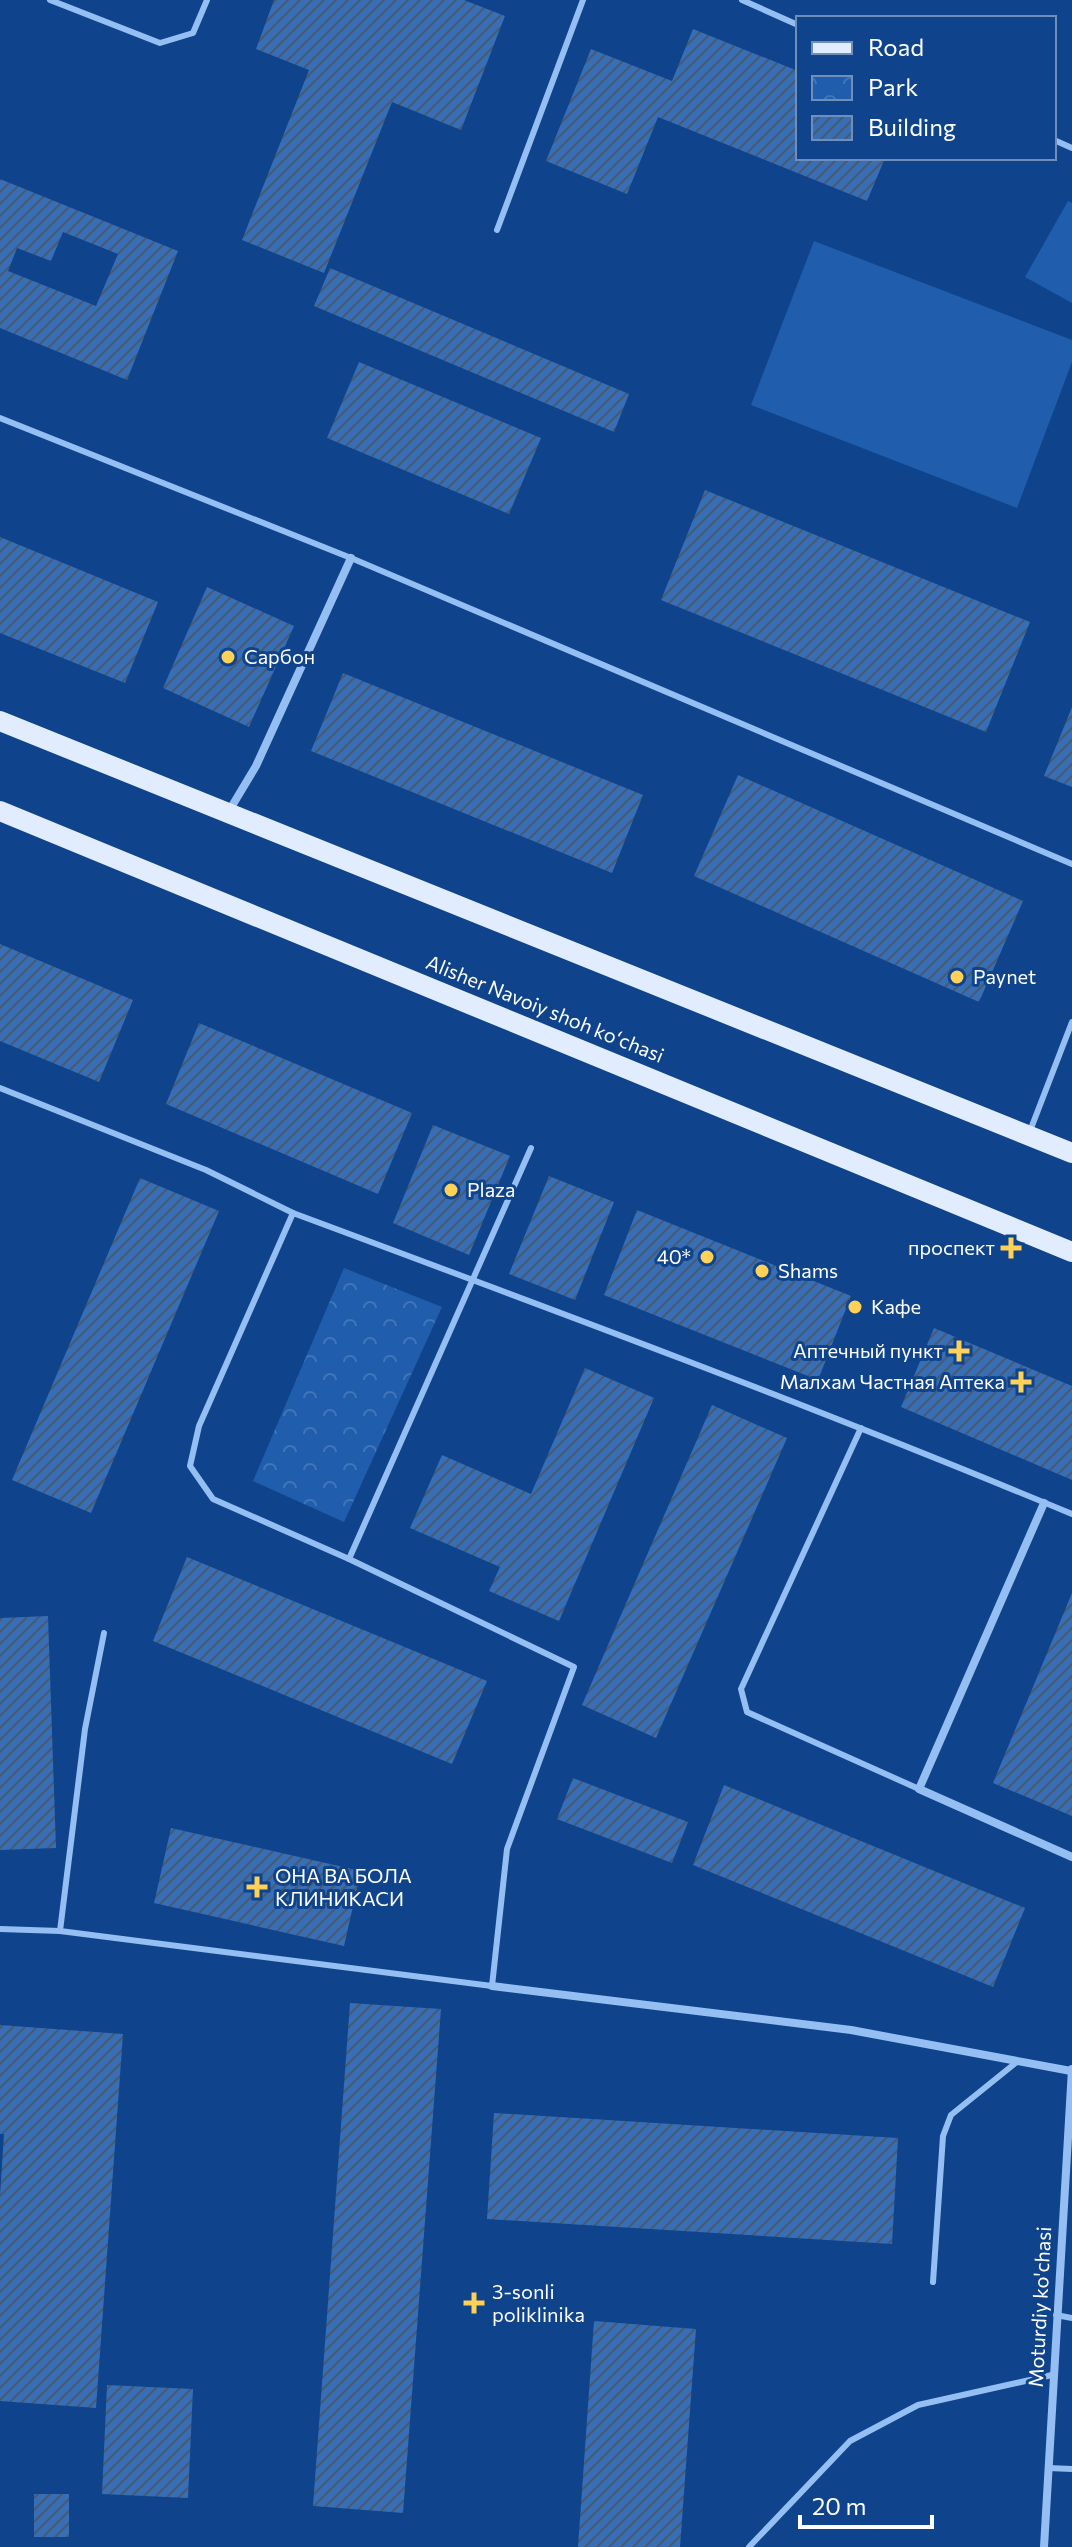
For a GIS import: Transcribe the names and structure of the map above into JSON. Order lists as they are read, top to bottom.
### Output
{
  "streets": {
    "main road": ["Alisher Navoiy shoh koʻchasi"],
    "street": ["Moturdiy ko'chasi"]
  },
  "places": {
    "other": [
      "Сарбон",
      "Paynet",
      "Plaza",
      "40*",
      "Shams",
      "Кафе"
    ],
    "health": [
      "проспект",
      "Аптечный пункт",
      "Малхам Частная Аптека",
      "ОНА ВА БОЛА КЛИНИКАСИ",
      "3-sonli poliklinika"
    ]
  },
  "legend": ["Road", "Park", "Building"],
  "scale_bar": "20 m"
}
